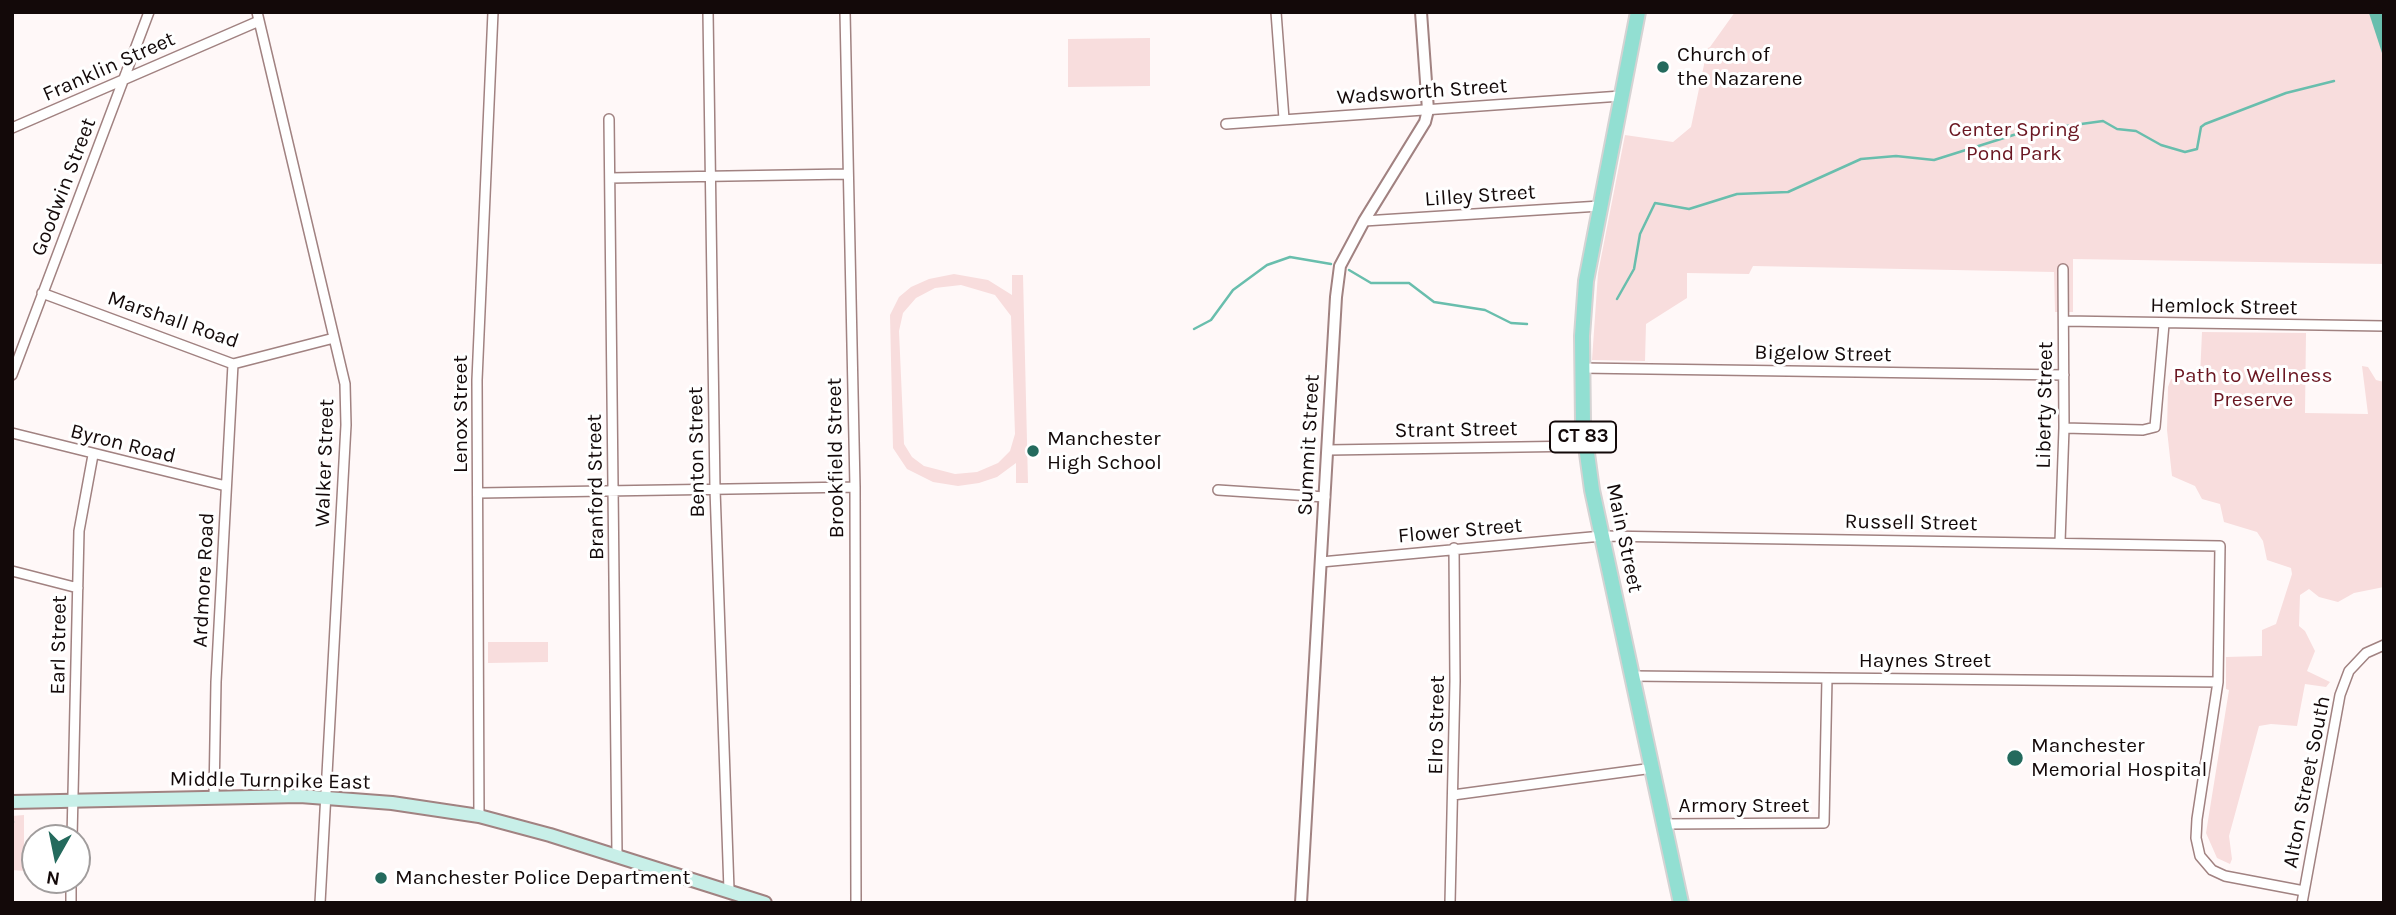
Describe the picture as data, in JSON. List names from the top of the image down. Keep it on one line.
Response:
{"streets":{"main road":["CT 83","Main Street","Middle Turnpike East"],"street":["Franklin Street","Wadsworth Street","Goodwin Street","Lilley Street","Hemlock Street","Marshall Road","Bigelow Street","Liberty Street","Lenox Street","Strant Street","Byron Road","Summit Street","Benton Street","Brookfield Street","Walker Street","Branford Street","Russell Street","Flower Street","Ardmore Road","Earl Street","Haynes Street","Elro Street","Alton Street South","Armory Street"]},"crossings":[["Franklin Street","Goodwin Street"],["Franklin Street","Walker Street"],["Wadsworth Street","Summit Street"],["Wadsworth Street","Main Street"],["Goodwin Street","Marshall Road"],["Lilley Street","Summit Street"],["Lilley Street","Main Street"],["Hemlock Street","Liberty Street"],["Marshall Road","Walker Street"],["Marshall Road","Ardmore Road"],["Bigelow Street","Liberty Street"],["Bigelow Street","Main Street"],["Liberty Street","Russell Street"],["Lenox Street","Middle Turnpike East"],["Strant Street","Summit Street"],["Strant Street","Main Street"],["Byron Road","Ardmore Road"],["Byron Road","Earl Street"],["Summit Street","Flower Street"],["Benton Street","Middle Turnpike East"],["Walker Street","Middle Turnpike East"],["Branford Street","Middle Turnpike East"],["Russell Street","Flower Street"],["Russell Street","Main Street"],["Russell Street","Haynes Street"],["Flower Street","Main Street"],["Flower Street","Elro Street"],["Main Street","Haynes Street"],["Main Street","Armory Street"],["Ardmore Road","Middle Turnpike East"],["Earl Street","Middle Turnpike East"],["Haynes Street","Armory Street"]],"parks":["Center Spring Pond Park","Path to Wellness Preserve"],"places":["Church of the Nazarene","Manchester High School","Manchester Memorial Hospital","Manchester Police Department"],"north":"bottom"}
